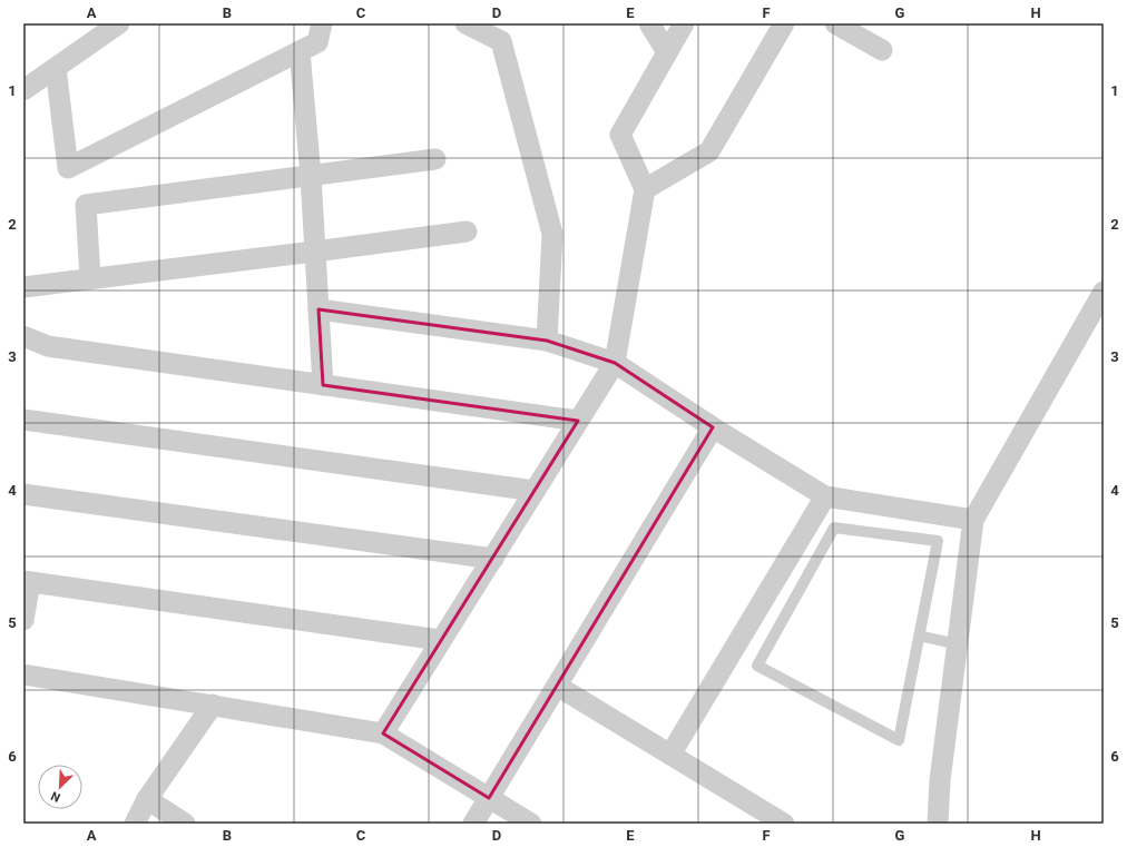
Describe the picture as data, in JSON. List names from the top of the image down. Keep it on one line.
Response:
{"north":"bottom left","grid":{"columns":["A","B","C","D","E","F","G","H"],"rows":["1","2","3","4","5","6"]}}
